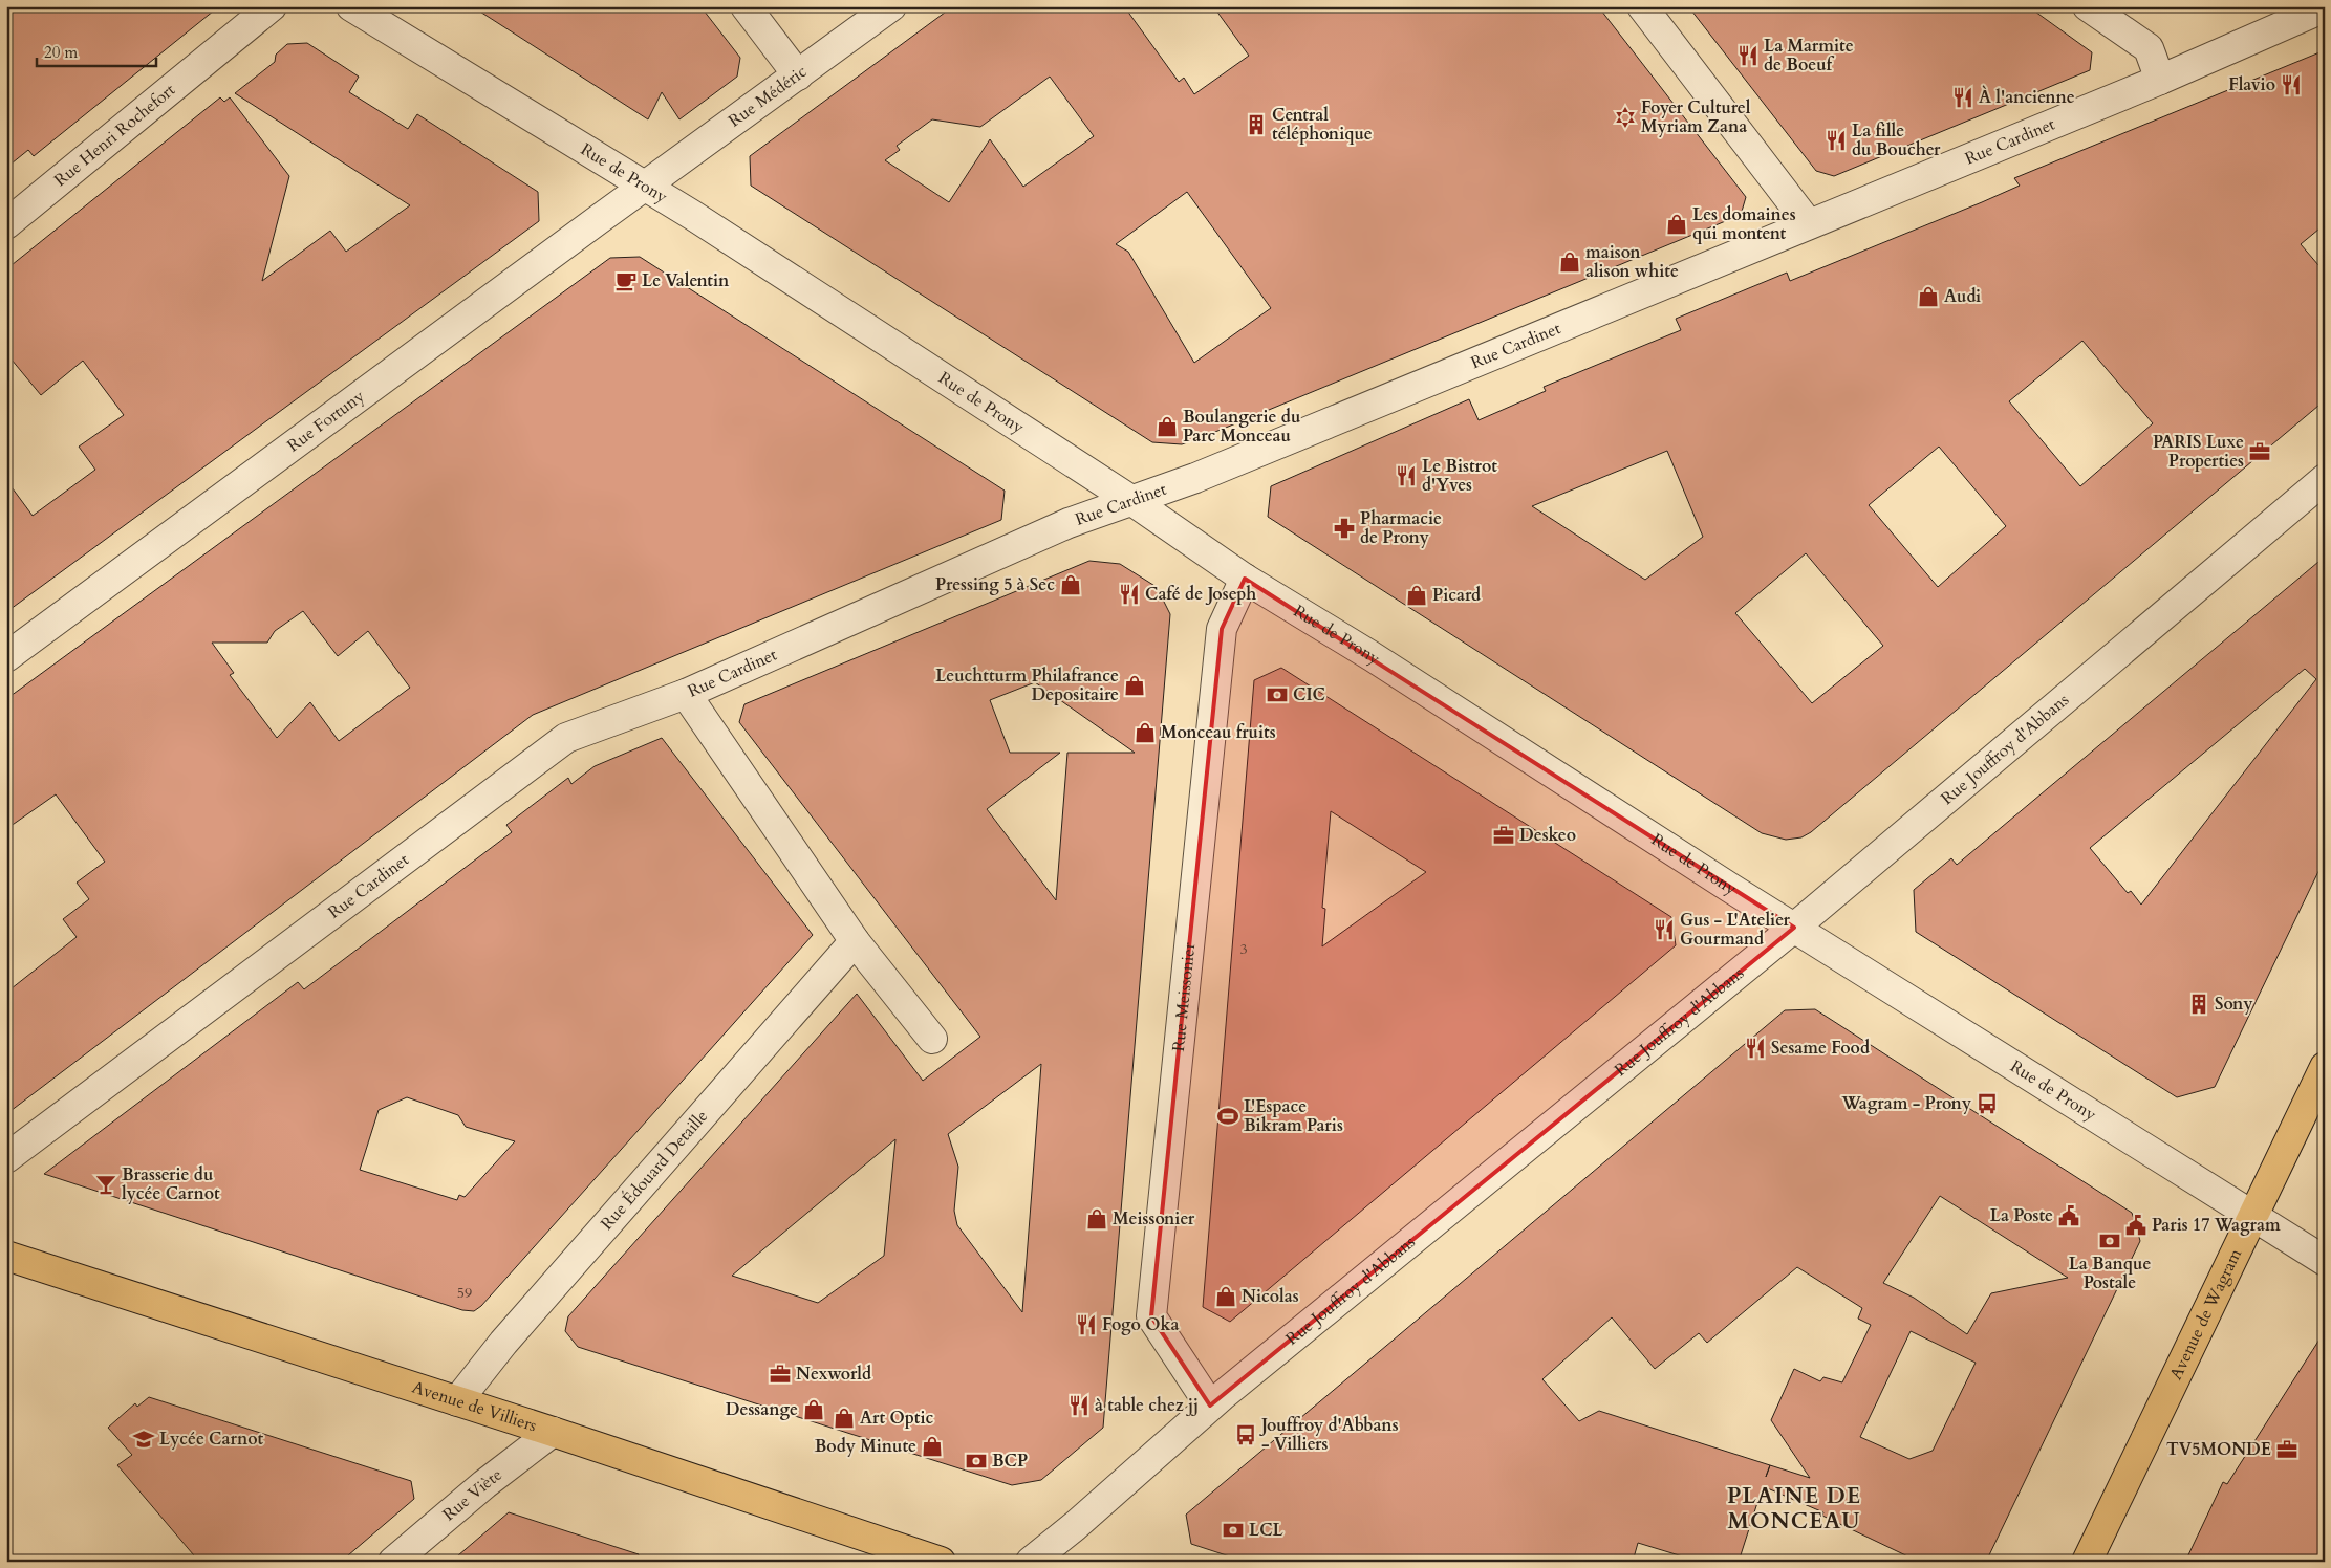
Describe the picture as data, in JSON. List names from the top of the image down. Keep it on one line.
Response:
{"streets":{"main road":["Avenue de Wagram","Avenue de Villiers"],"street":["Rue Médéric","Rue Henri Rochefort","Rue Cardinet","Rue de Prony","Rue Fortuny","Rue Jouffroy d'Abbans","Rue Meissonier","Rue Édouard Detaille","Rue Viète"]},"crossings":[["Rue Médéric","Rue de Prony"],["Rue Médéric","Rue Fortuny"],["Rue Cardinet","Rue de Prony"],["Rue de Prony","Rue Fortuny"],["Rue de Prony","Rue Jouffroy d'Abbans"],["Rue de Prony","Rue Meissonier"],["Rue de Prony","Avenue de Wagram"],["Rue Jouffroy d'Abbans","Rue Meissonier"],["Rue Édouard Detaille","Avenue de Villiers"],["Avenue de Villiers","Rue Viète"]],"districts":["PLAINE DE MONCEAU"],"places":{"restaurant":["La Marmite de Boeuf","Flavio","À l'ancienne","La fille du Boucher","Le Bistrot d'Yves","Café de Joseph","Gus - L'Atelier Gourmand","Sesame Food","Fogo Oka","à table chez jj"],"synagogue":["Foyer Culturel Myriam Zana"],"building":["Central téléphonique","Sony"],"shop":["Les domaines qui montent","maison alison white","Audi","Boulangerie du Parc Monceau","Pressing 5 à Sec","Picard","Leuchtturm Philafrance Depositaire","Monceau fruits","Meissonier","Nicolas","Dessange","Art Optic","Body Minute"],"cafe":["Le Valentin"],"office":["PARIS Luxe Properties","Deskeo","Nexworld","TV5MONDE"],"pharmacy":["Pharmacie de Prony"],"bank":["CIC","La Banque Postale","BCP","LCL"],"bus stop":["Wagram - Prony","Jouffroy d'Abbans - Villiers"],"sports":["L'Espace Bikram Paris"],"bar":["Brasserie du lycée Carnot"],"public building":["La Poste","Paris 17 Wagram"],"school or university":["Lycée Carnot"]},"house_numbers":["3","59"],"scale_bar":"20 m"}
